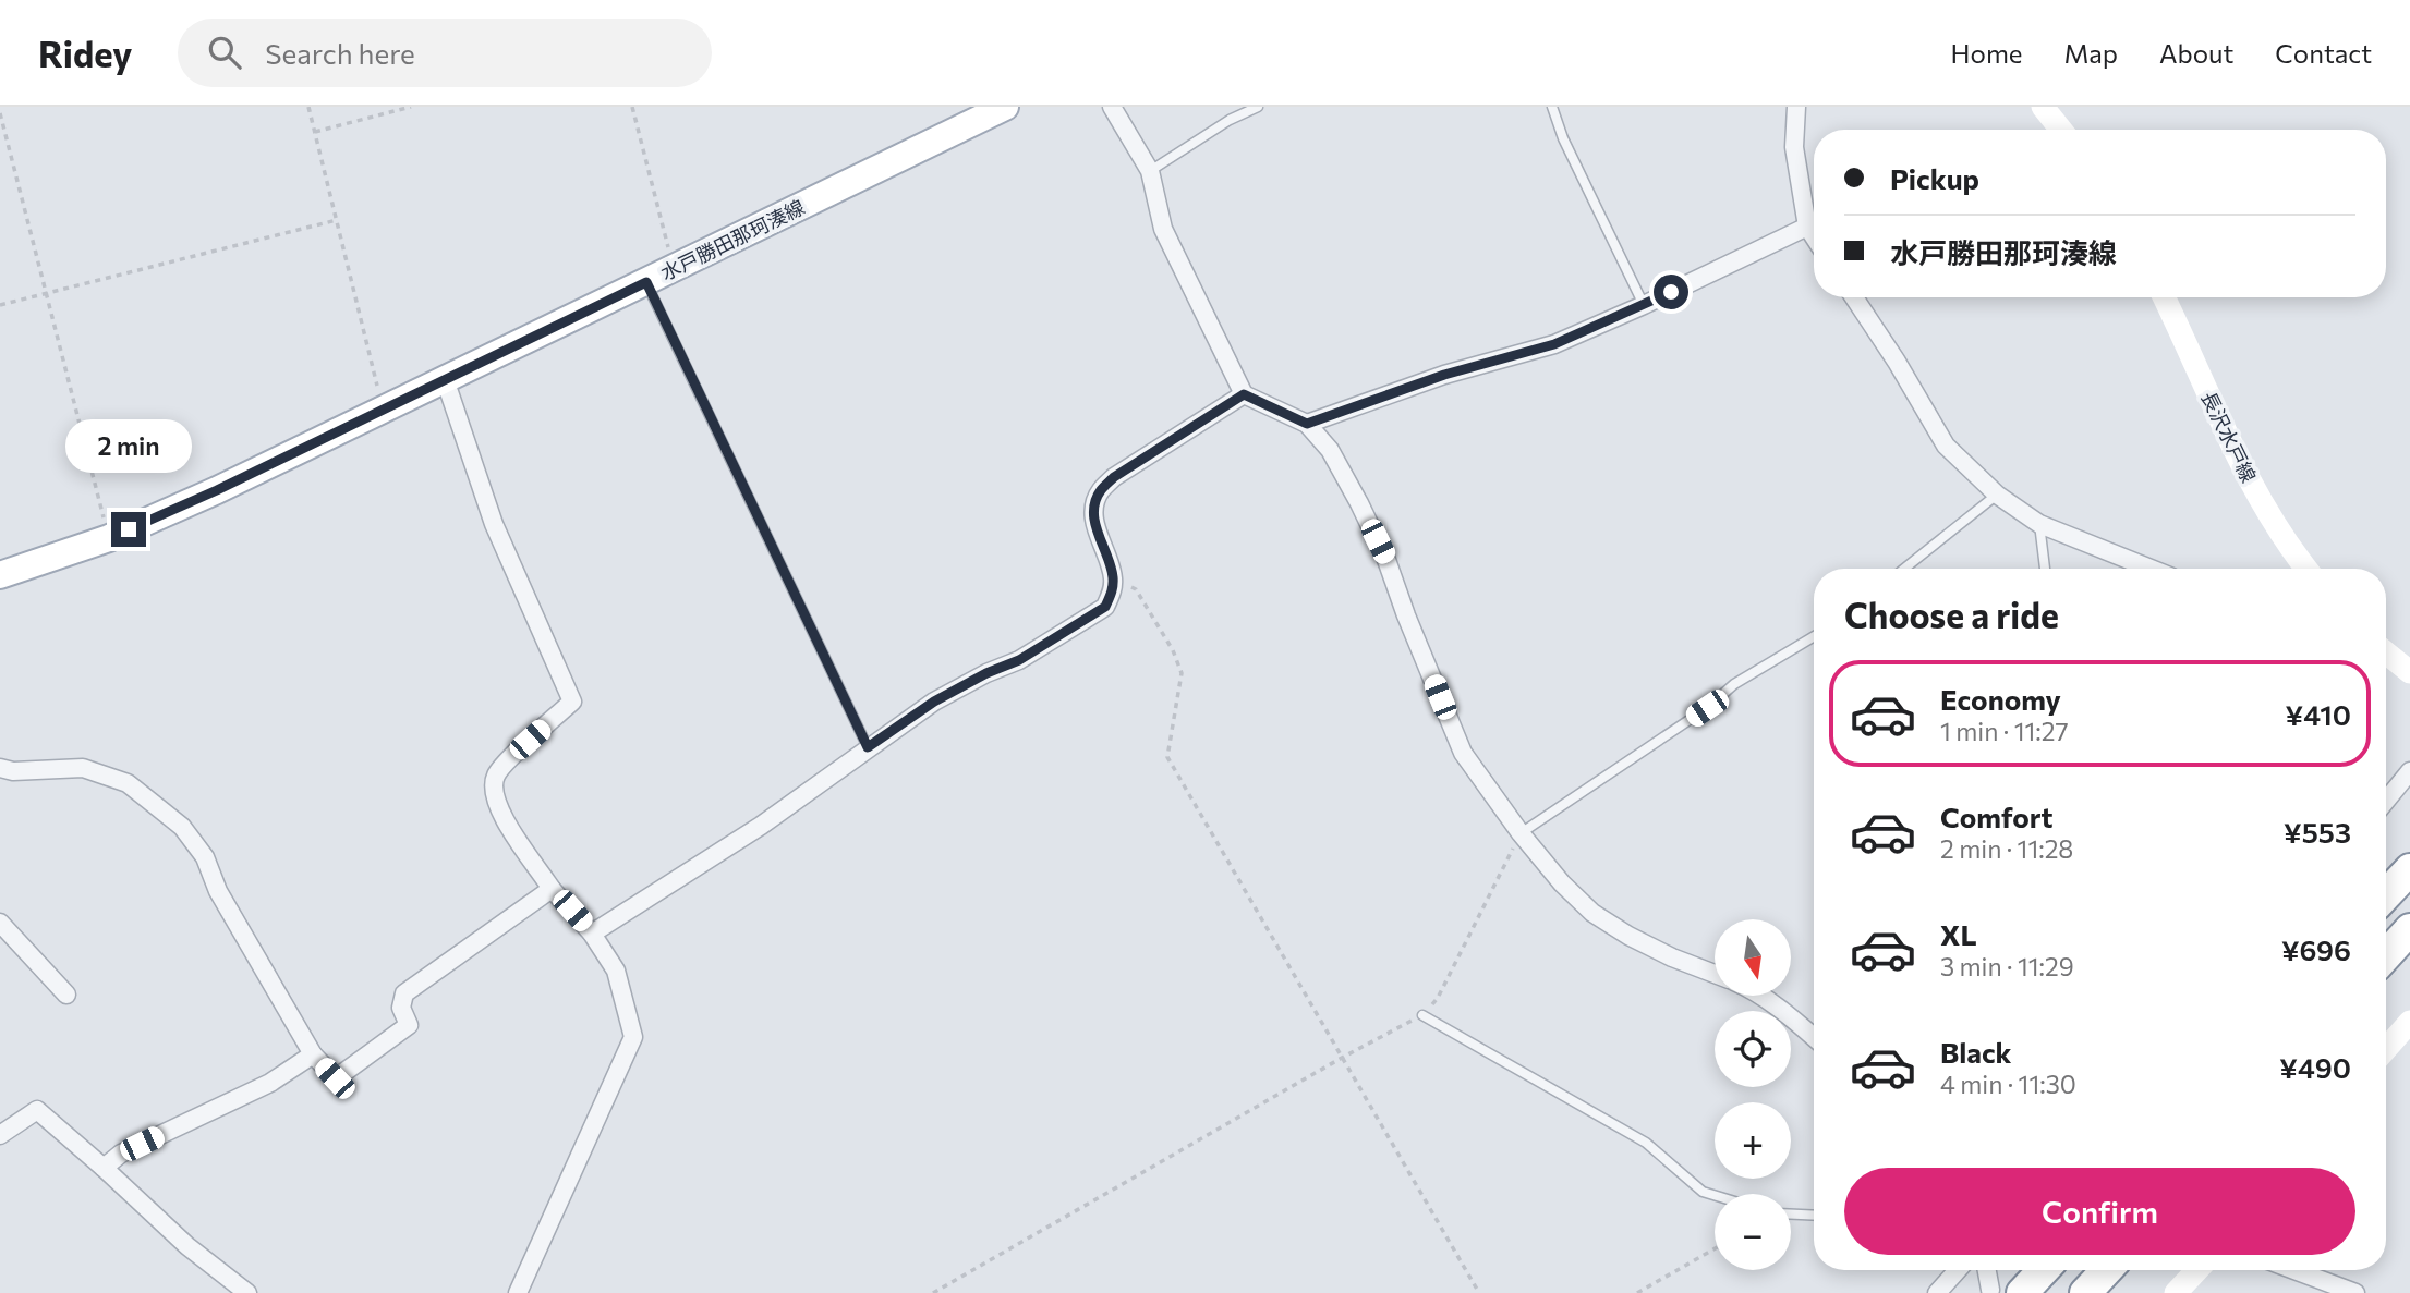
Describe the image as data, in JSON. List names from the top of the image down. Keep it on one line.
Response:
{"streets":{"main road":["水戸勝田那珂湊線","長沢水戸線"]},"north":"bottom","page":{"header":"Ridey","search":"Search here","nav":["Home","Map","About","Contact"],"banner":["Pickup","水戸勝田那珂湊線"],"bubble":"2 min","heading":"Choose a ride","list":[{"name":"Economy","note":"1 min · 11:27","value":"¥410"},{"name":"Comfort","note":"2 min · 11:28","value":"¥553"},{"name":"XL","note":"3 min · 11:29","value":"¥696"},{"name":"Black","note":"4 min · 11:30","value":"¥490"}],"map_buttons":["+","−"],"buttons":"Confirm"}}
